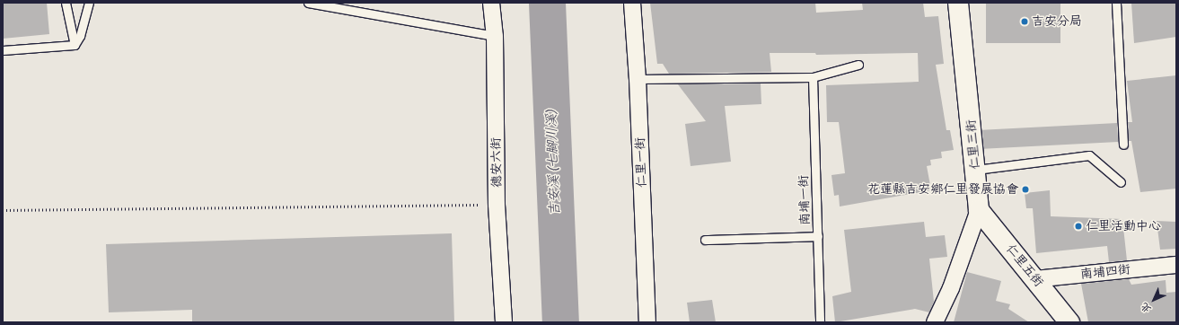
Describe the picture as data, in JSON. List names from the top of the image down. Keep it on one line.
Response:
{"streets":{"street":["仁里三街","德安六街","仁里一街","仁里五街","南埔四街"],"lane":["南埔一街"]},"crossings":[["仁里三街","仁里五街"],["仁里五街","南埔四街"]],"water":["吉安溪 (七腳川溪)"],"places":["吉安分局","花蓮縣吉安鄉仁里發展協會","仁里活動中心"],"north":"bottom left"}
